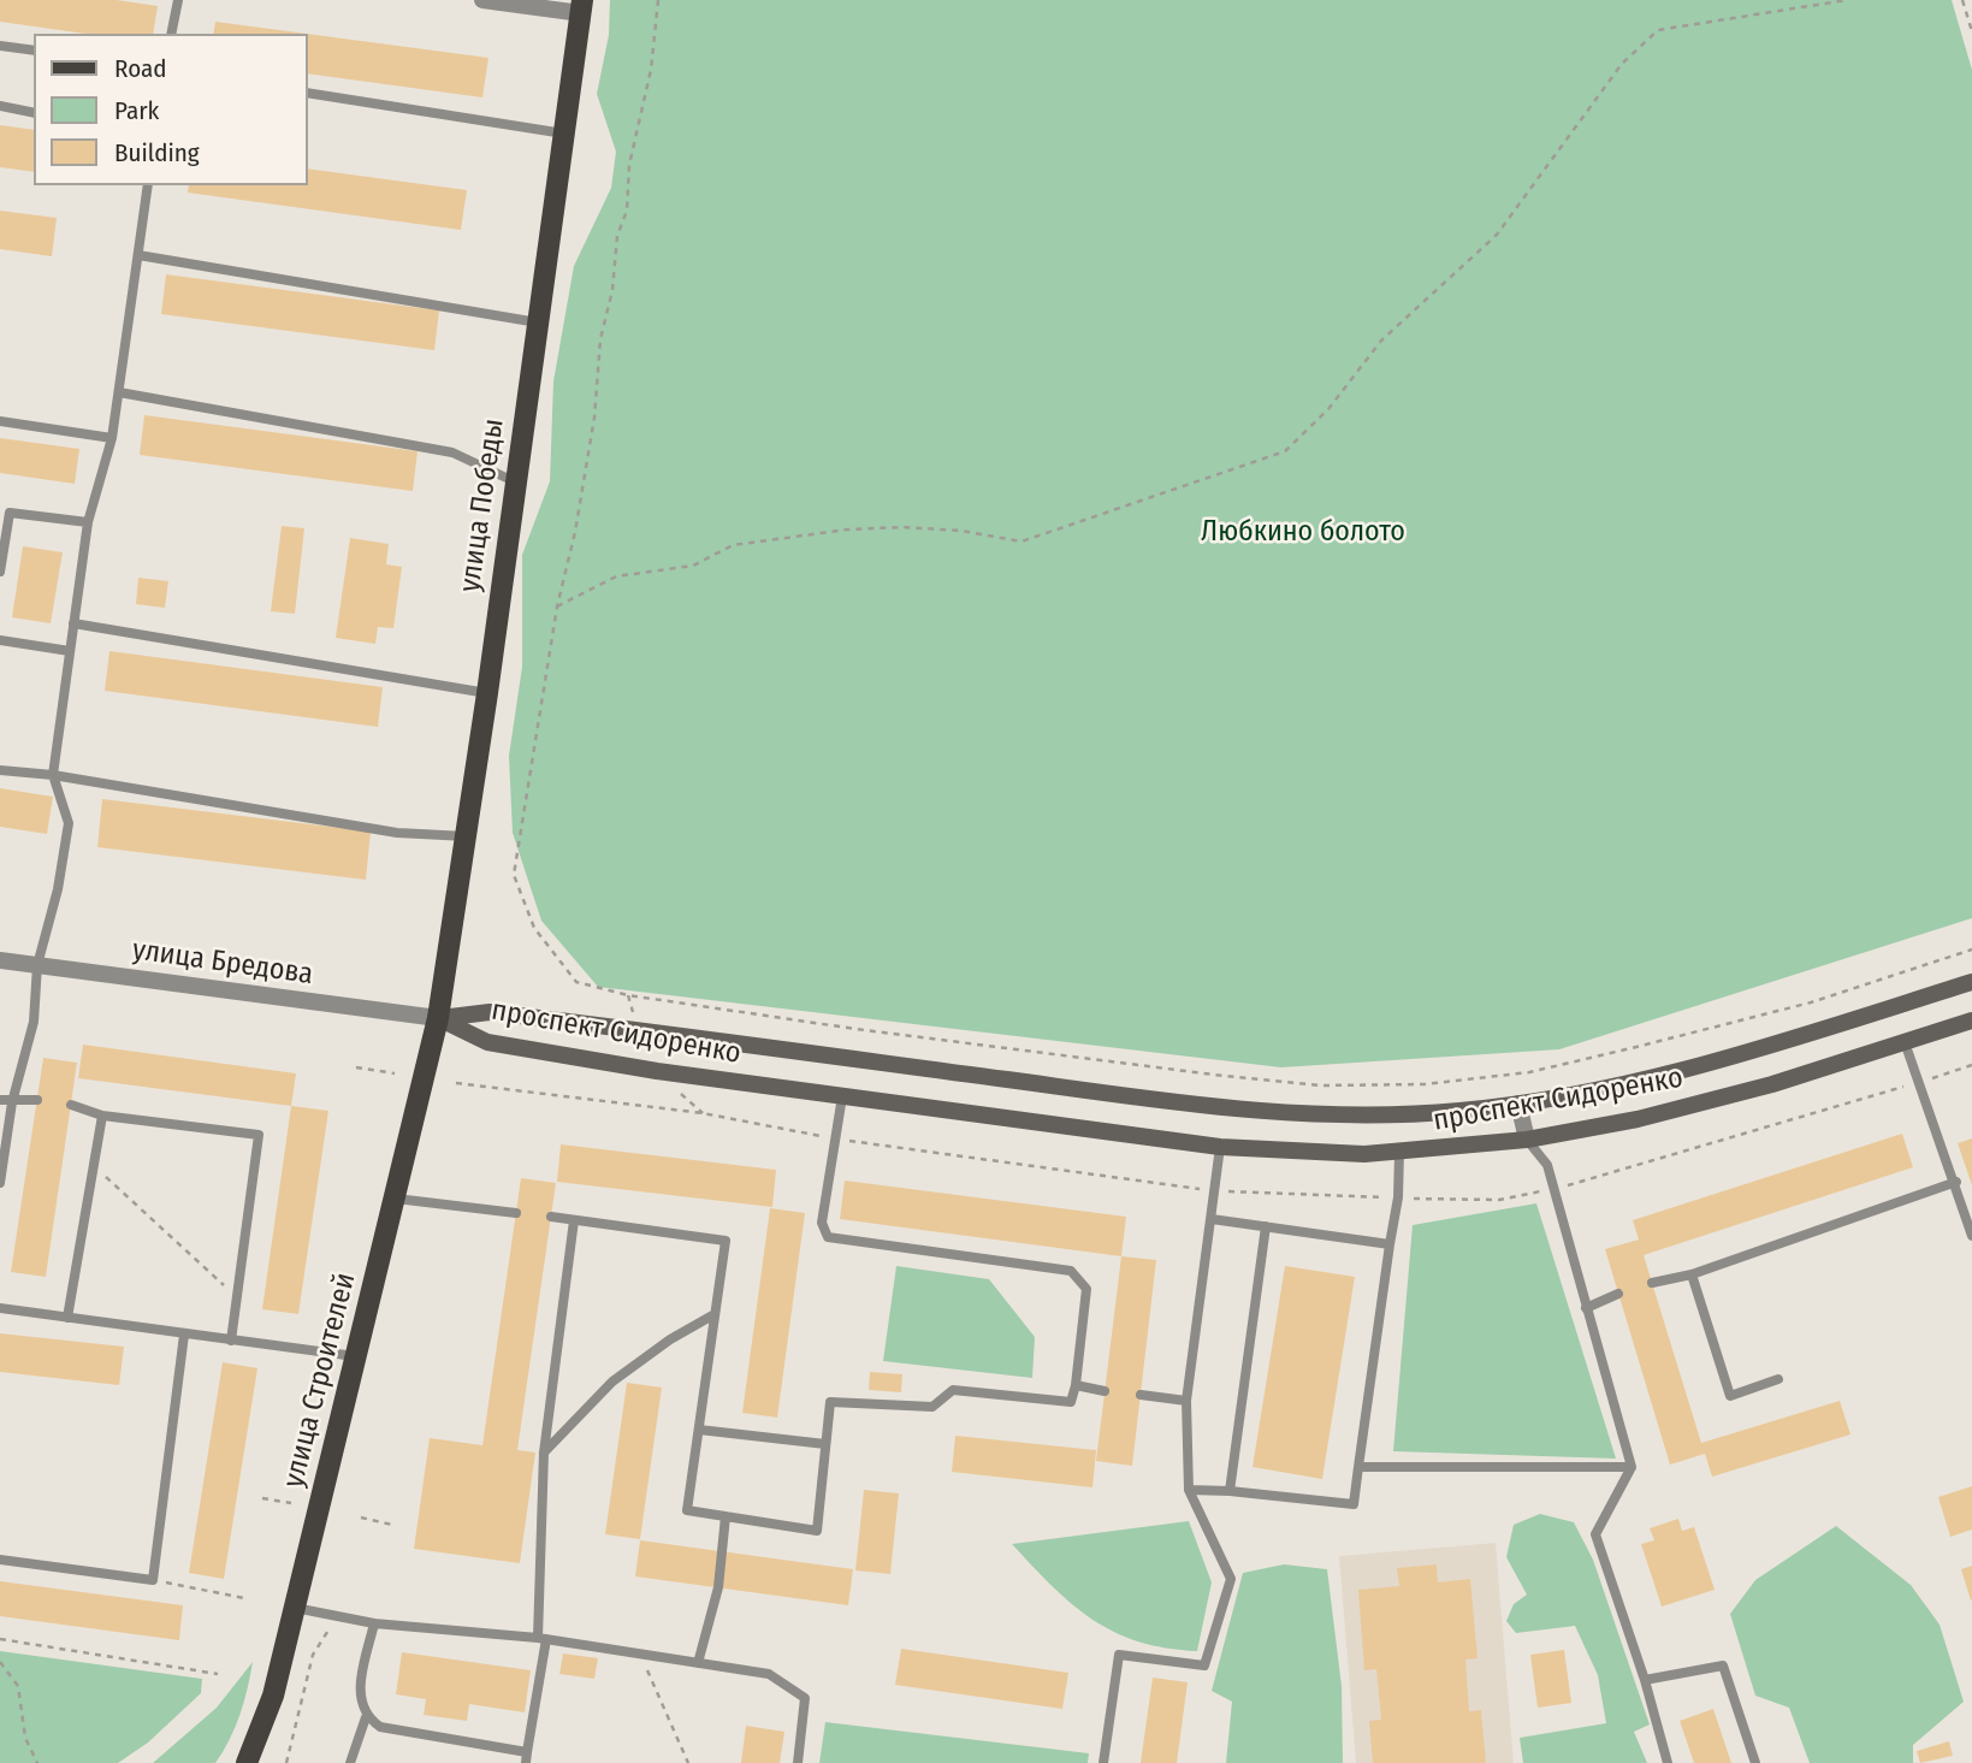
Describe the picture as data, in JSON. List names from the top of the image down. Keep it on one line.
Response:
{"streets":{"main road":["улица Победы","проспект Сидоренко","улица Строителей"],"street":["улица Бредова"]},"crossings":[["улица Победы","улица Бредова"],["улица Победы","проспект Сидоренко"],["улица Победы","улица Строителей"],["улица Бредова","проспект Сидоренко"],["улица Бредова","улица Строителей"],["проспект Сидоренко","улица Строителей"]],"parks":["Любкино болото"],"legend":["Road","Park","Building"]}
